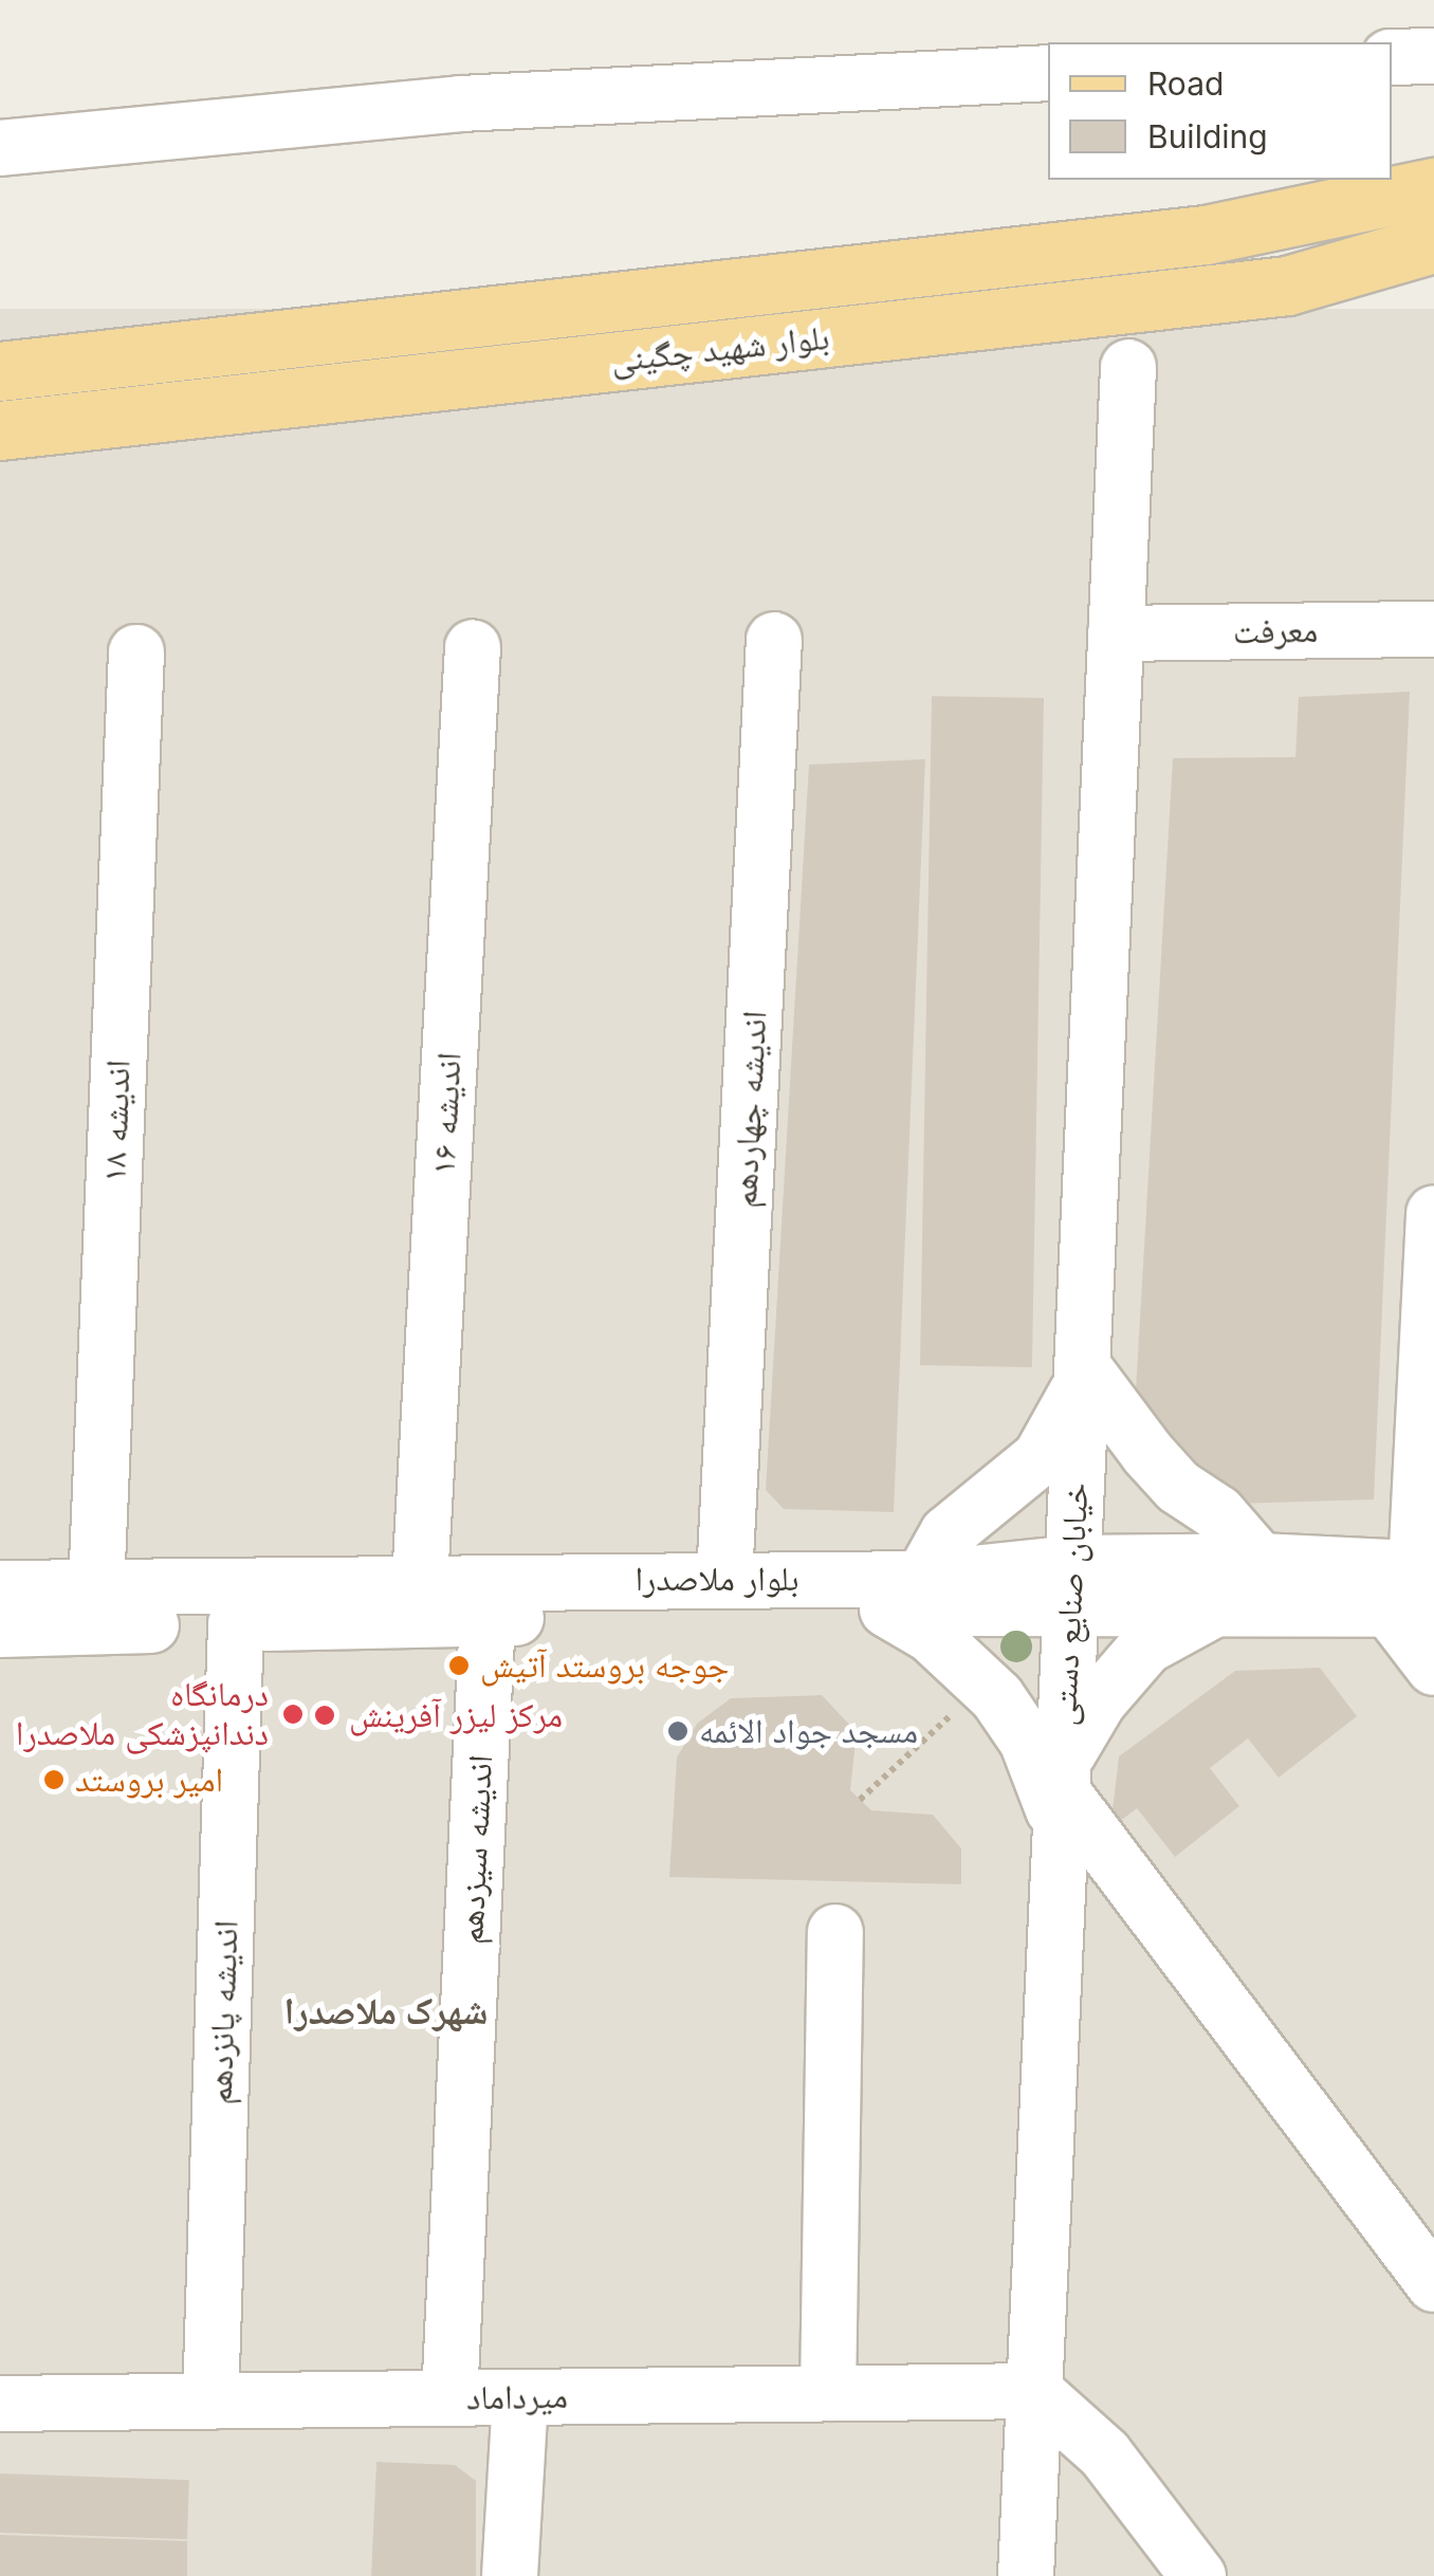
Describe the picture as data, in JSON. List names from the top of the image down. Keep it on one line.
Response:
{"streets":{"main road":["بلوار شهید چگینی"],"street":["معرفت","اندیشه چهاردهم","اندیشه ۱۶","اندیشه ۱۸","بلوار ملاصدرا","خیابان صنایع دستی","اندیشه سیزدهم","اندیشه پانزدهم","میرداماد"]},"crossings":[["معرفت","خیابان صنایع دستی"],["اندیشه چهاردهم","بلوار ملاصدرا"],["اندیشه ۱۶","بلوار ملاصدرا"],["اندیشه ۱۸","بلوار ملاصدرا"],["بلوار ملاصدرا","خیابان صنایع دستی"],["بلوار ملاصدرا","اندیشه سیزدهم"],["بلوار ملاصدرا","اندیشه پانزدهم"],["خیابان صنایع دستی","میرداماد"],["اندیشه سیزدهم","میرداماد"],["اندیشه پانزدهم","میرداماد"]],"districts":["شهرک ملاصدرا"],"places":["جوجه بروستد آتیش","درمانگاه دندانپزشکی ملاصدرا","مرکز لیزر آفرینش","مسجد جواد الائمه","امیر بروستد"],"legend":["Road","Building"]}
